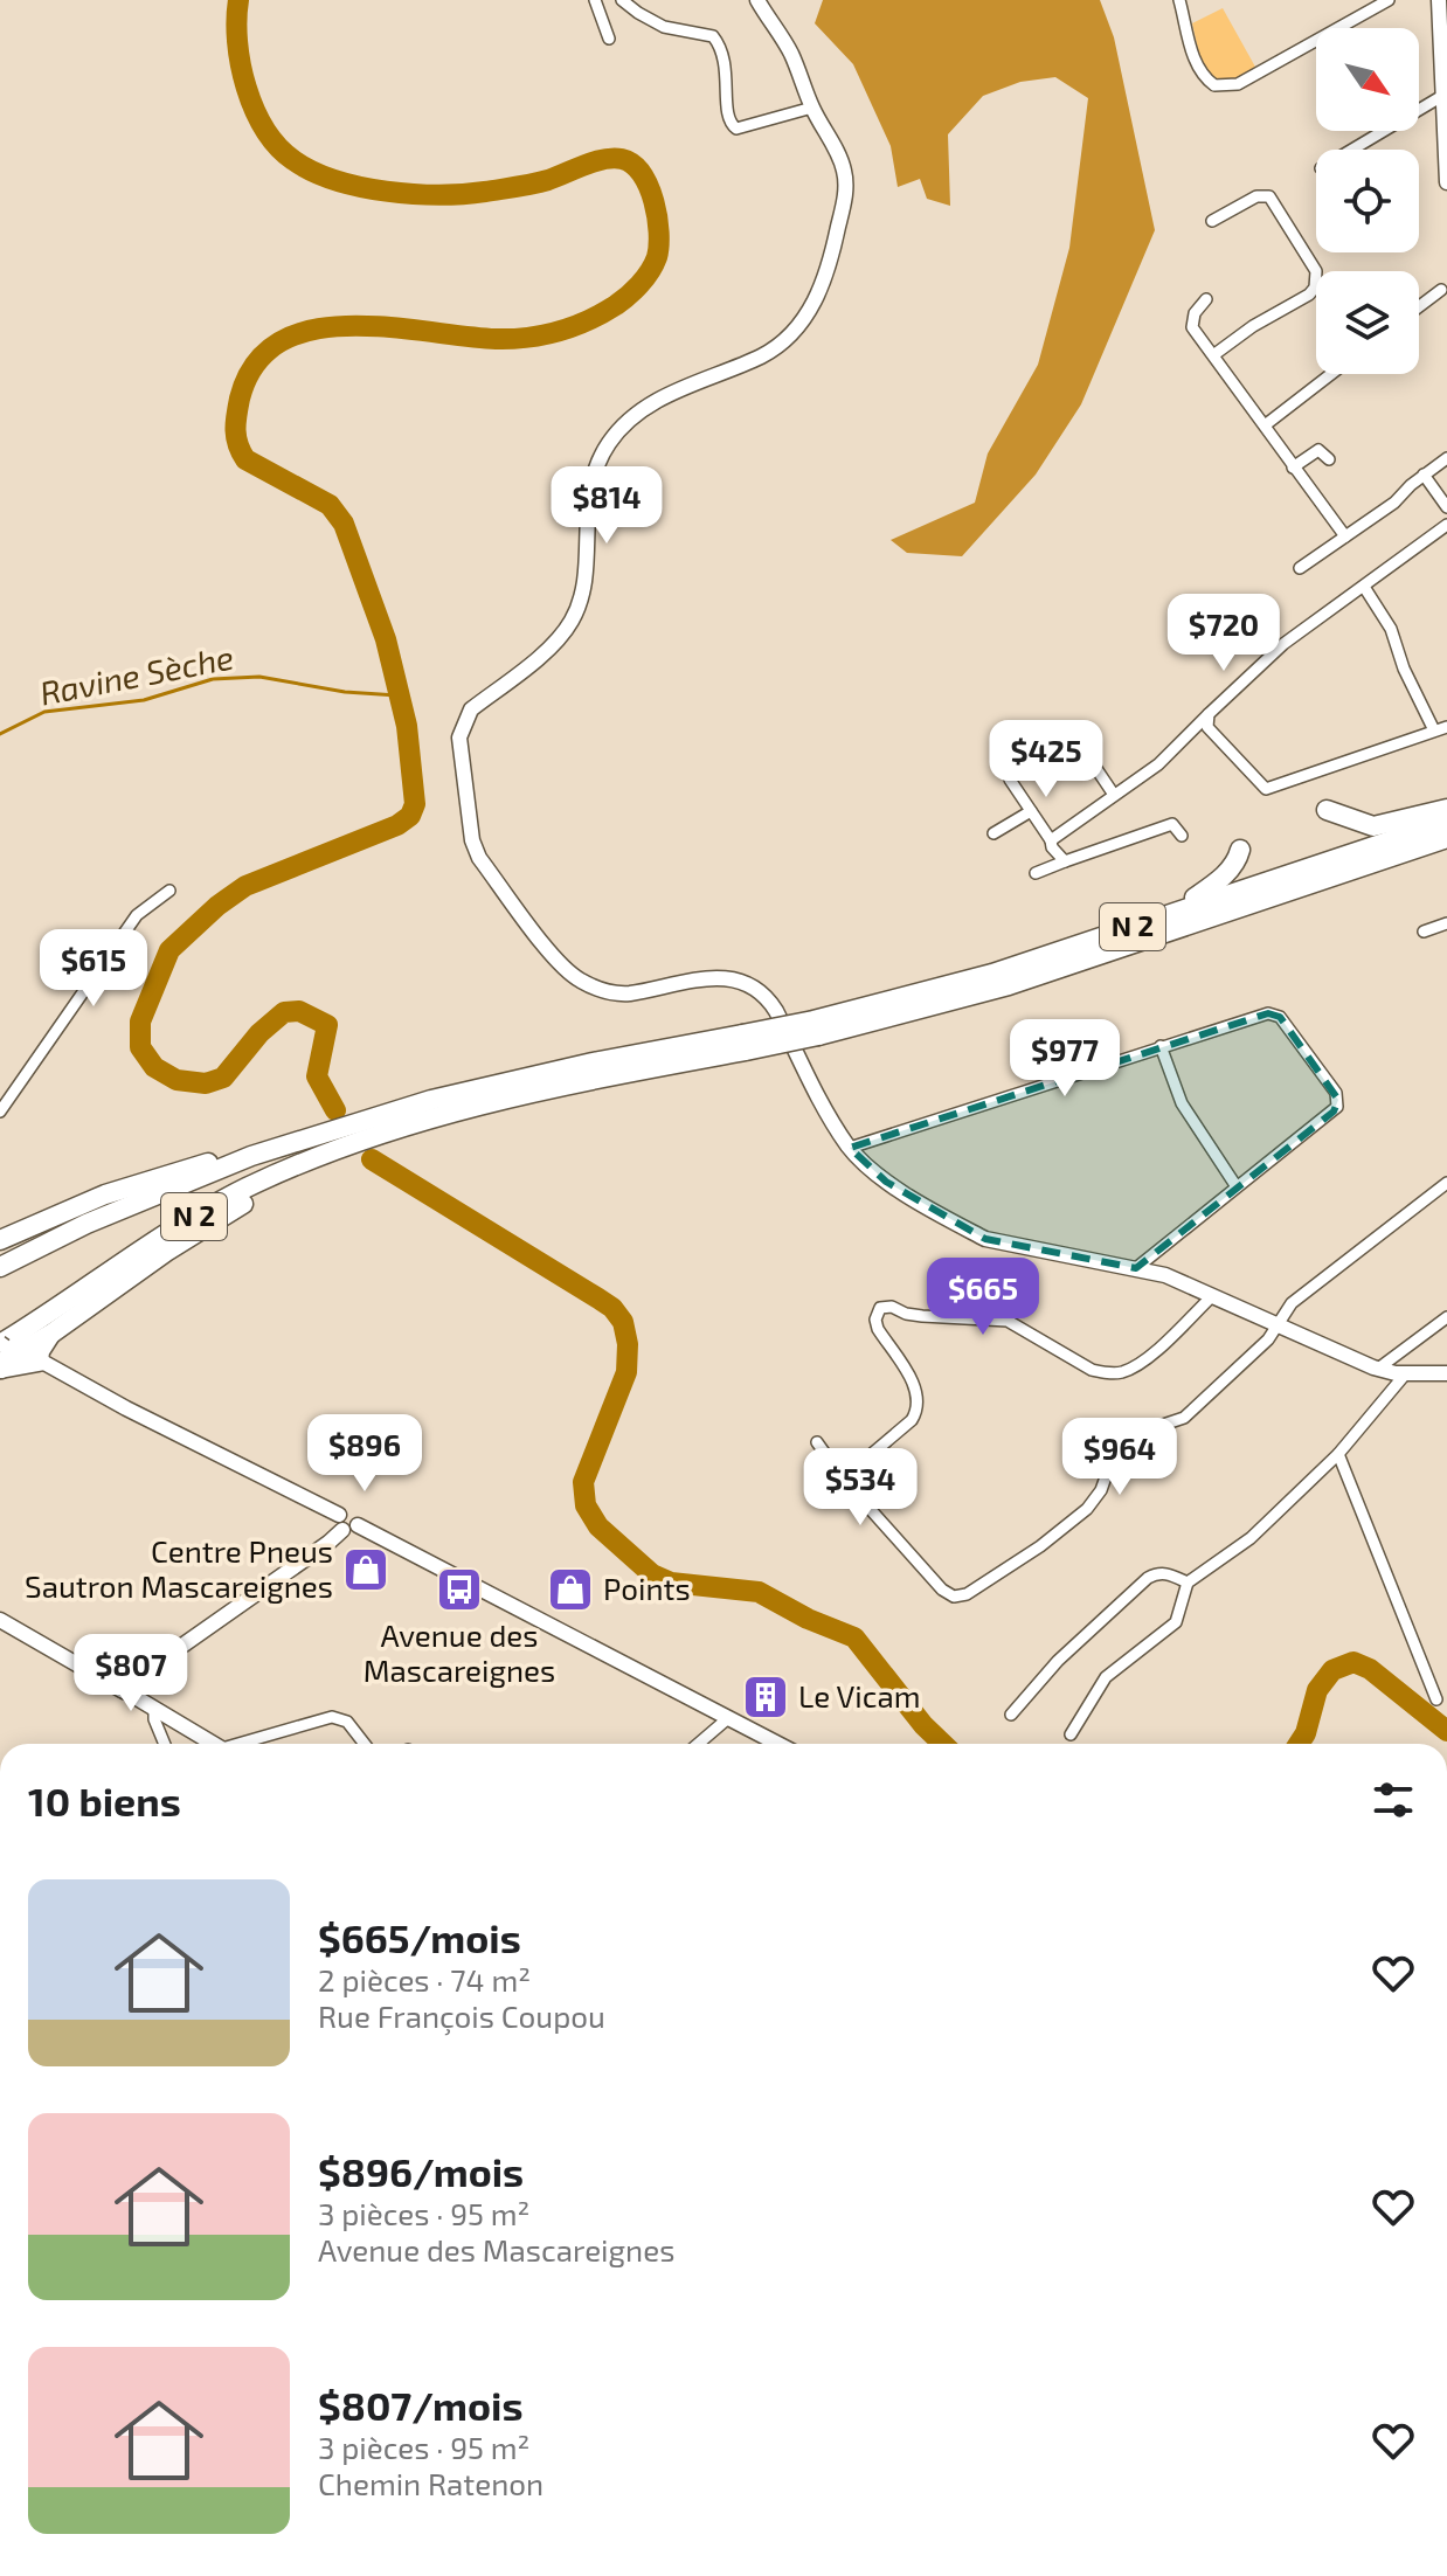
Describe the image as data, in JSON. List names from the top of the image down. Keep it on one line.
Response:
{"streets":{"highway":["N 2"]},"water":["Ravine Sèche"],"places":{"shop":["Centre Pneus Sautron Mascareignes","Points"],"bus stop":["Avenue des Mascareignes"],"building":["Le Vicam"]},"north":"bottom right","page":{"price":["$814","$720","$425","$615","$977","$665","$896","$964","$534","$807"],"heading":"10 biens","list":[{"name":"$665/mois","note":"2 pièces · 74 m² · Rue François Coupou"},{"name":"$896/mois","note":"3 pièces · 95 m² · Avenue des Mascareignes"},{"name":"$807/mois","note":"3 pièces · 95 m² · Chemin Ratenon"}]}}
